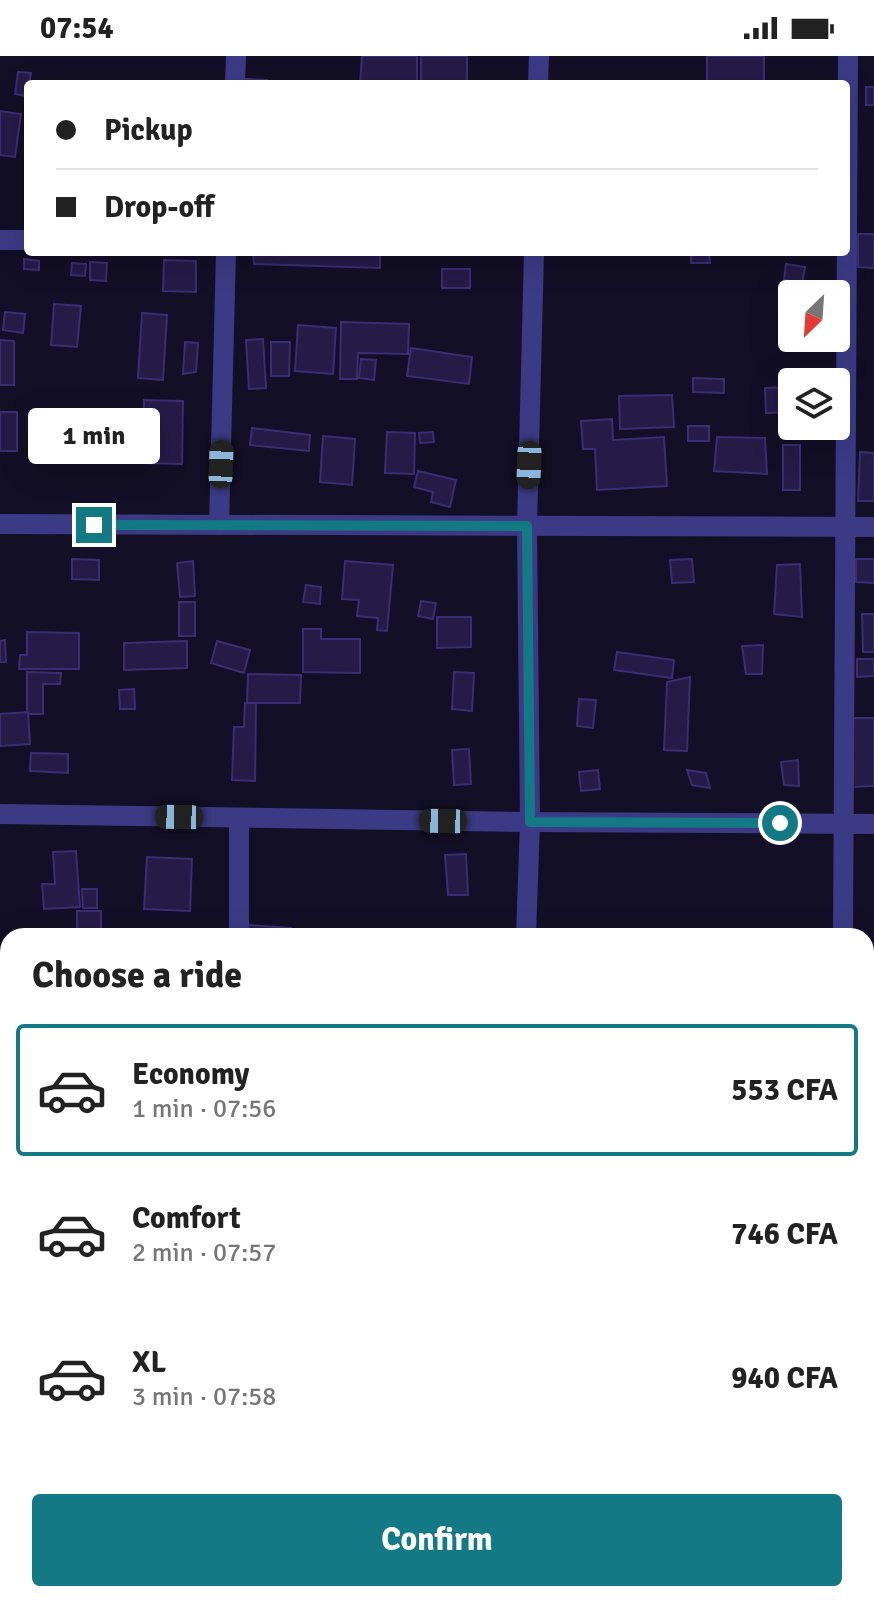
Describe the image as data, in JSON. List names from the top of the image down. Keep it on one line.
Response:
{"north":"bottom left","page":{"status":"07:54","banner":["Pickup","Drop-off"],"bubble":"1 min","heading":"Choose a ride","list":[{"name":"Economy","note":"1 min · 07:56","value":"553 CFA"},{"name":"Comfort","note":"2 min · 07:57","value":"746 CFA"},{"name":"XL","note":"3 min · 07:58","value":"940 CFA"}],"buttons":"Confirm"}}
